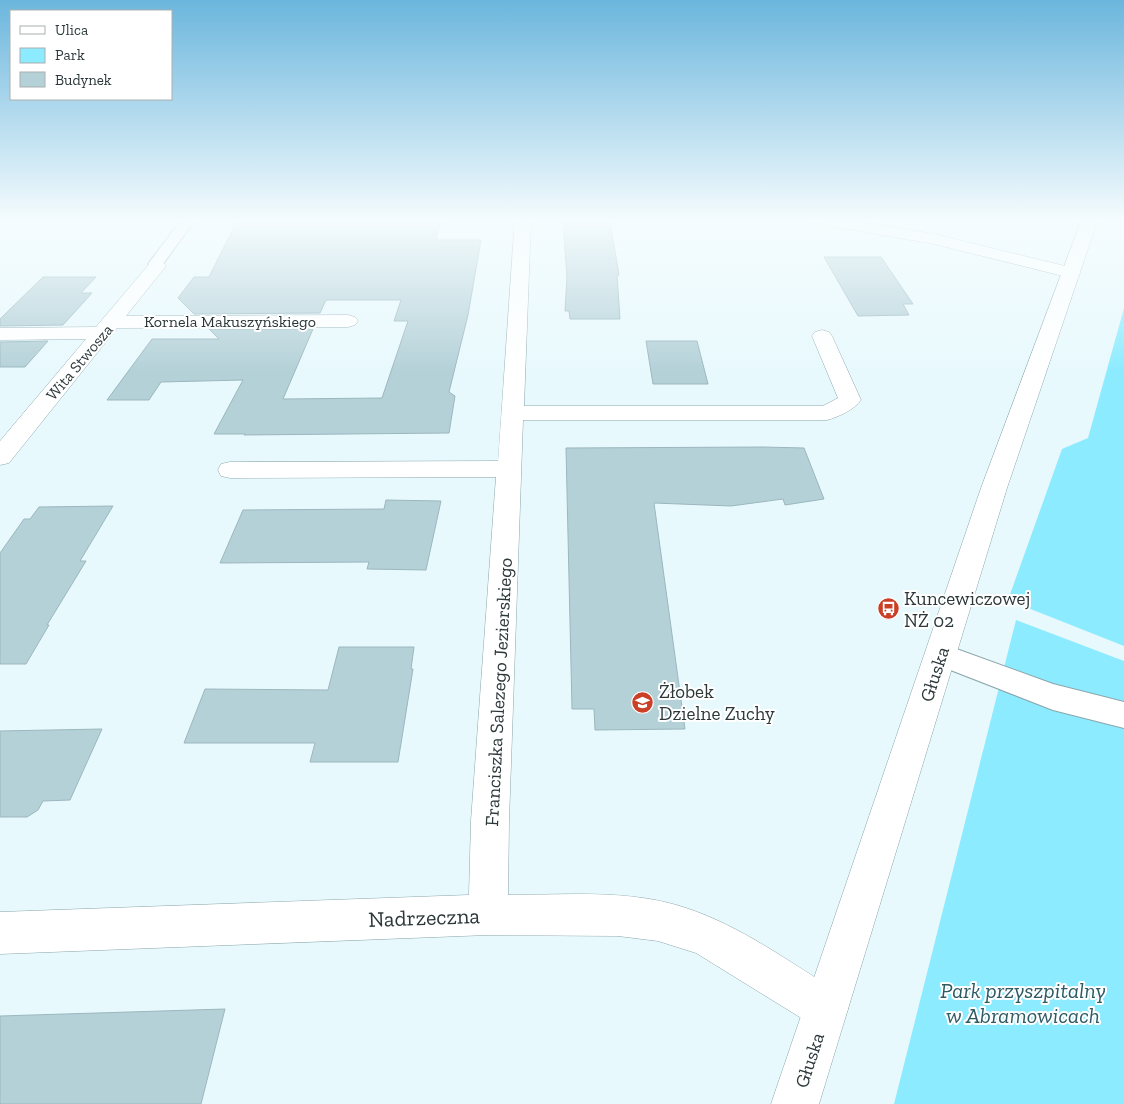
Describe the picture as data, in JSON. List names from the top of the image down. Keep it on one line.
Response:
{"streets":{"street":["Kornela Makuszyńskiego","Wita Stwosza","Głuska","Franciszka Salezego Jezierskiego","Nadrzeczna"]},"crossings":[["Kornela Makuszyńskiego","Wita Stwosza"],["Głuska","Nadrzeczna"],["Franciszka Salezego Jezierskiego","Nadrzeczna"]],"parks":["Park przyszpitalny w Abramowicach"],"places":{"bus stop":["Kuncewiczowej NŻ 02"],"school or university":["Żłobek Dzielne Zuchy"]},"legend":["Ulica","Park","Budynek"]}
